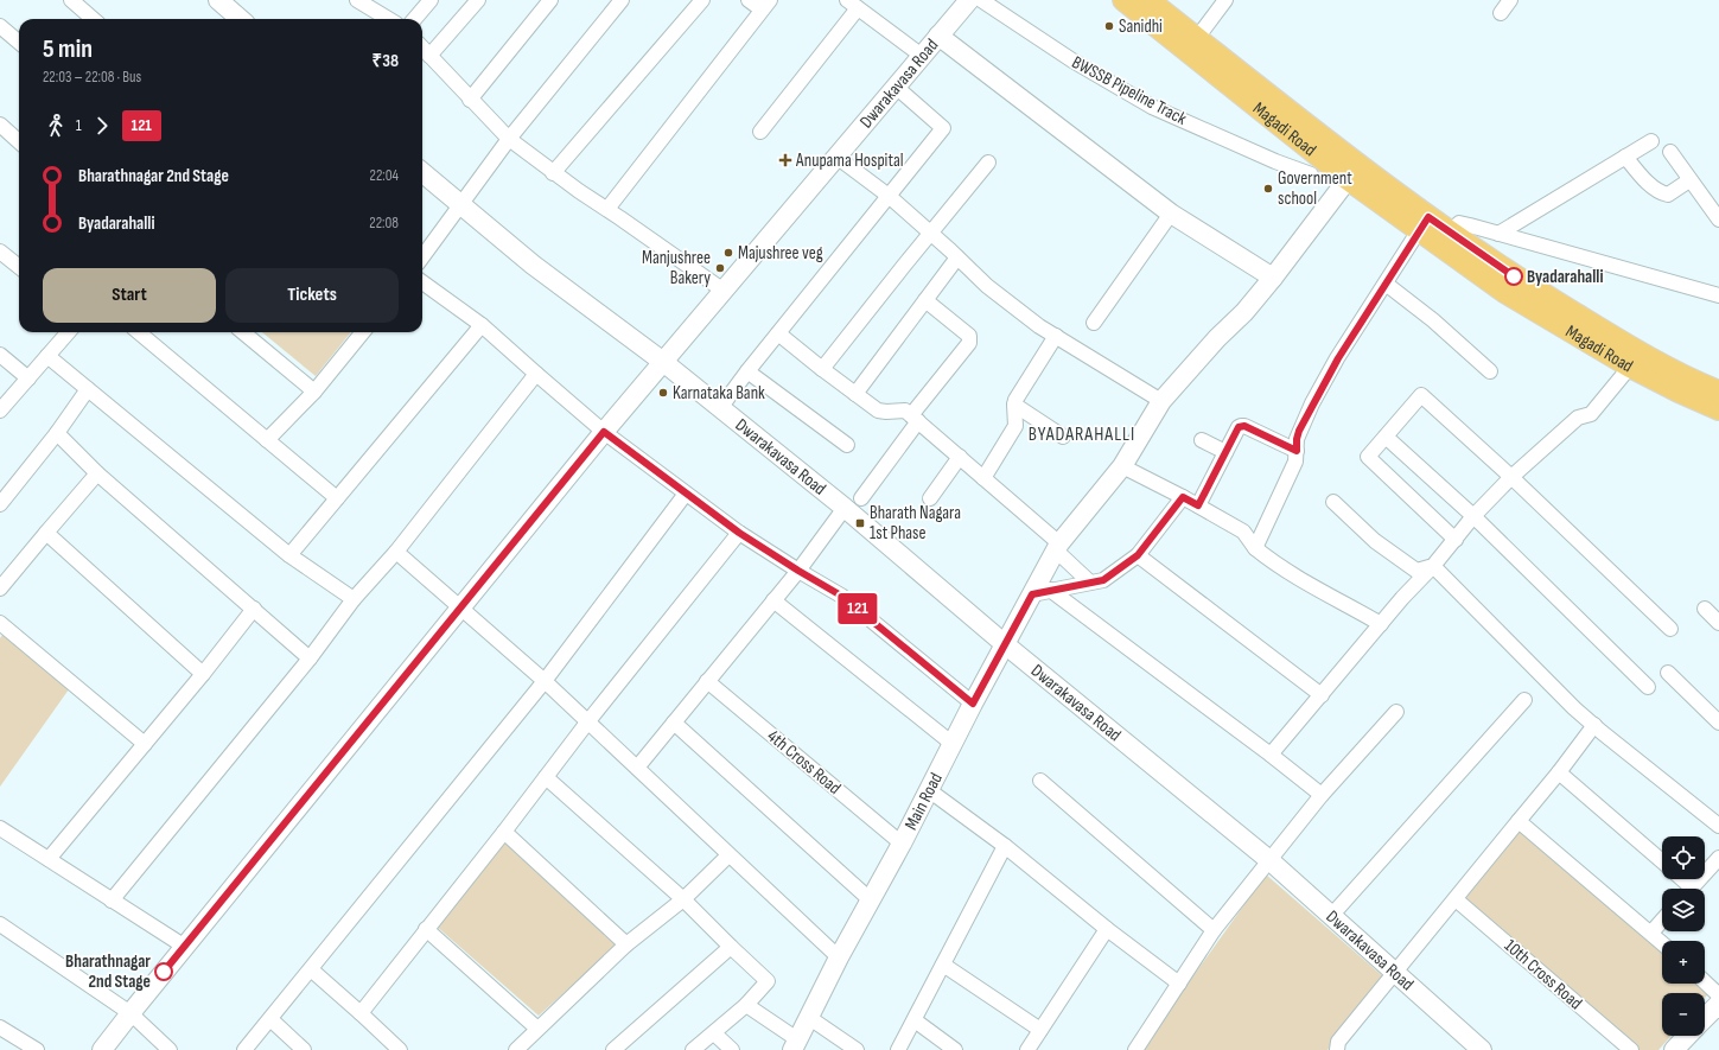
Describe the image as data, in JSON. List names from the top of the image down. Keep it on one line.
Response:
{"streets":{"main road":["Magadi Road"],"street":["Dwarakavasa Road","BWSSB Pipeline Track","4th Cross Road","Main Road","10th Cross Road"]},"crossings":[["Dwarakavasa Road","Main Road"],["Magadi Road","Main Road"],["4th Cross Road","Main Road"]],"districts":["BYADARAHALLI"],"places":{"other":["Sanidhi","Government school","Majushree veg","Manjushree Bakery","Byadarahalli","Karnataka Bank","Bharathnagar 2nd Stage"],"health":["Anupama Hospital"],"transit":["Bharath Nagara 1st Phase"]},"lines":["bus line 121"],"page":{"on_map":"121","heading":["5 min","22:03 – 22:08 · Bus","₹38"],"legs":["1","121"],"list":[{"name":"Bharathnagar 2nd Stage","value":"22:04"},{"name":"Byadarahalli","value":"22:08"}],"buttons":["Start","Tickets"],"map_buttons":["+","−"]}}
